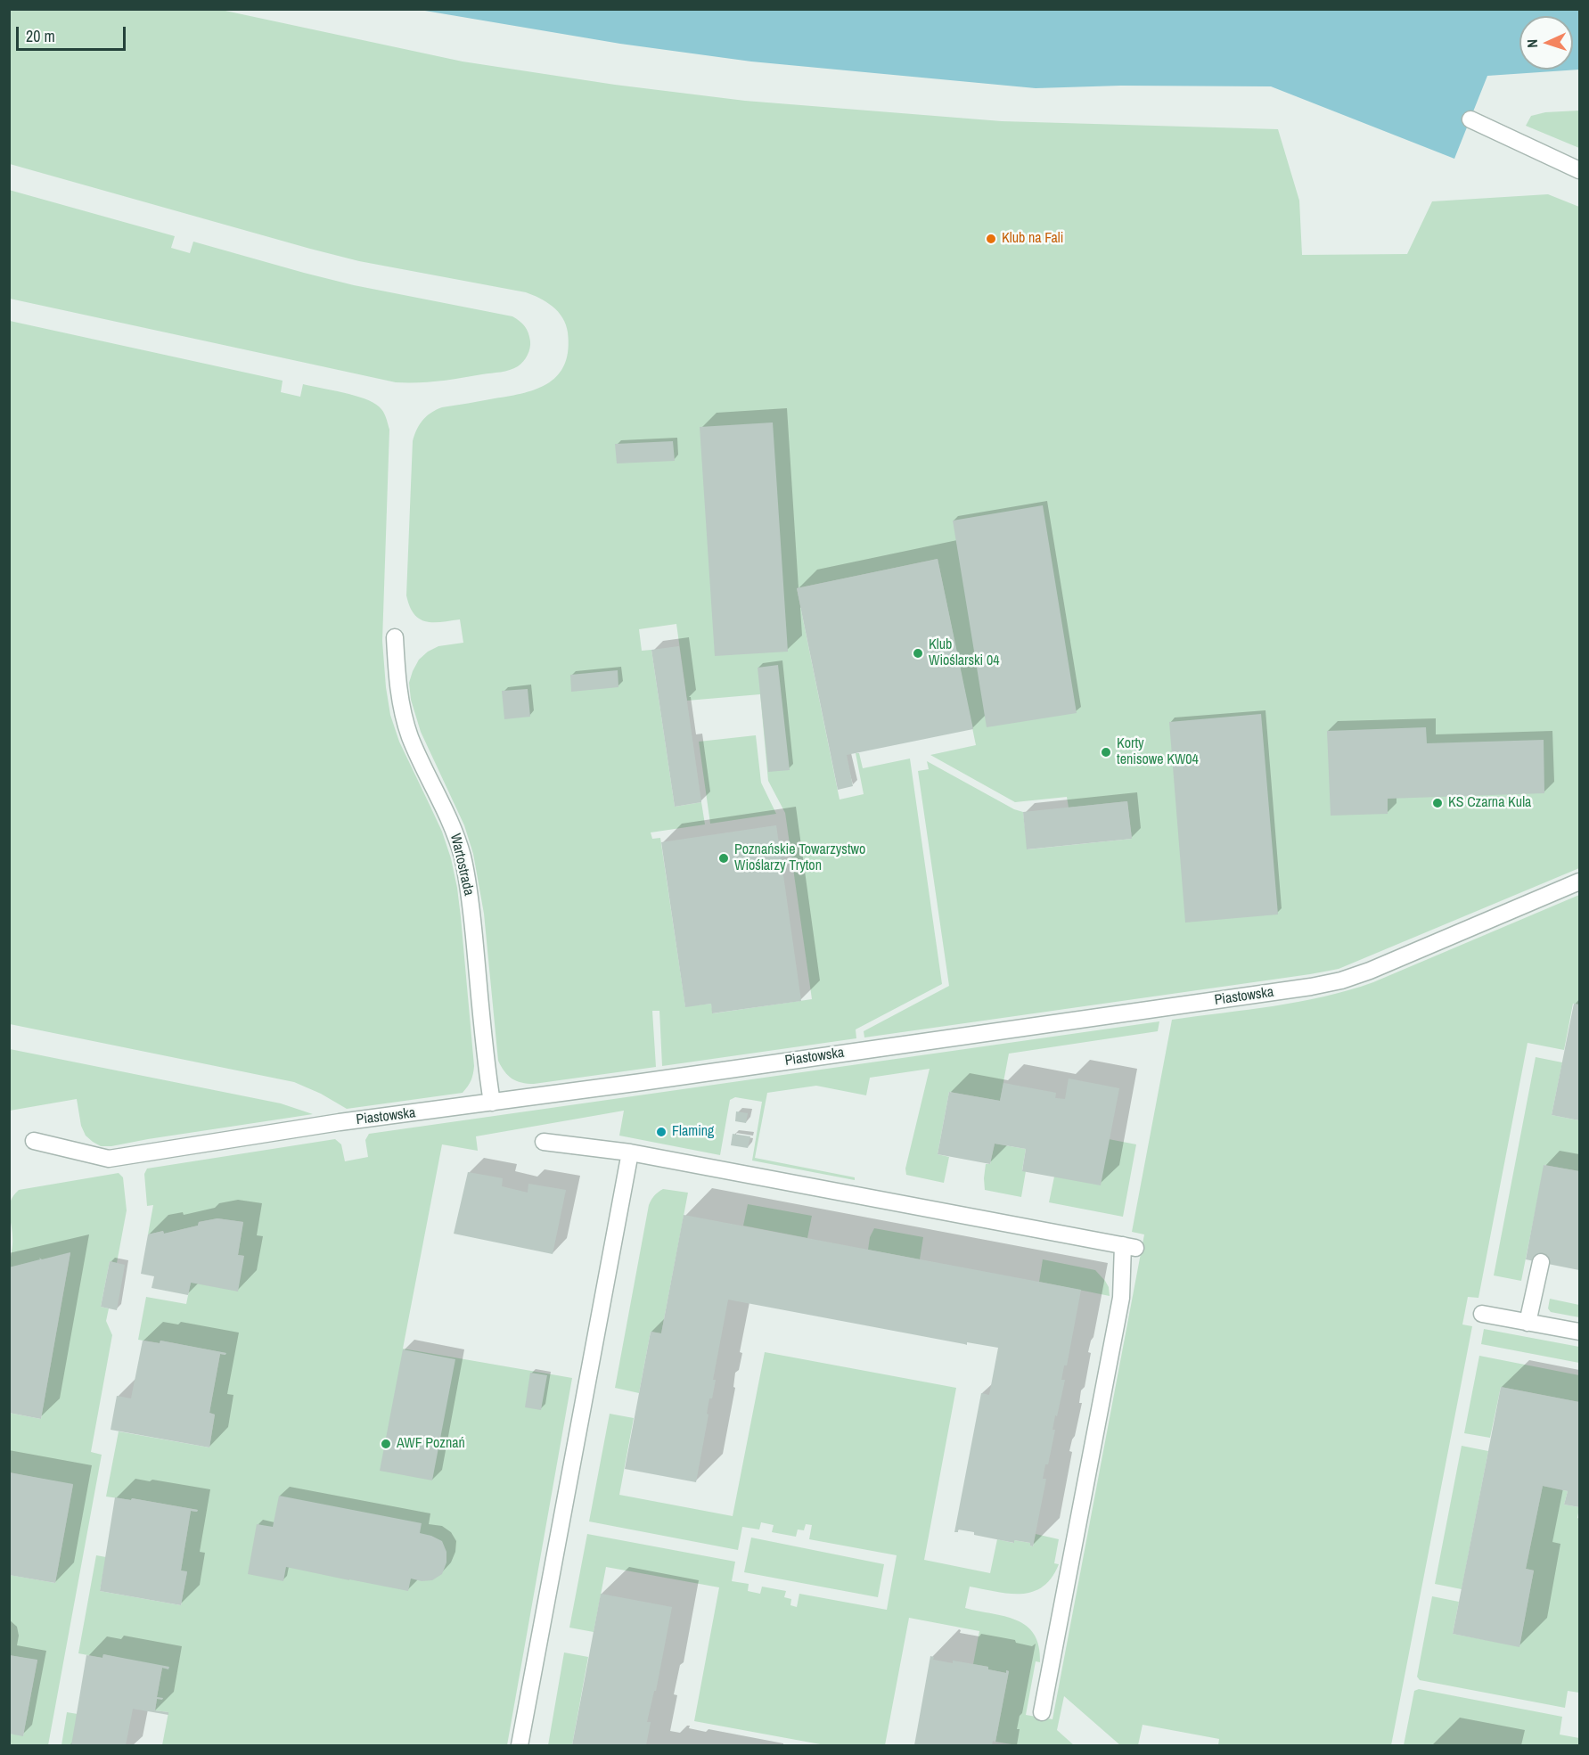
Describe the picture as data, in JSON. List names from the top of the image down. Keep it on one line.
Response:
{"streets":{"street":["Wartostrada","Piastowska"]},"crossings":[["Wartostrada","Piastowska"]],"places":["Klub na Fali","Klub Wioślarski 04","Korty tenisowe KW04","KS Czarna Kula","Poznańskie Towarzystwo Wioślarzy Tryton","Flaming","AWF Poznań"],"scale_bar":"20 m","north":"left"}
